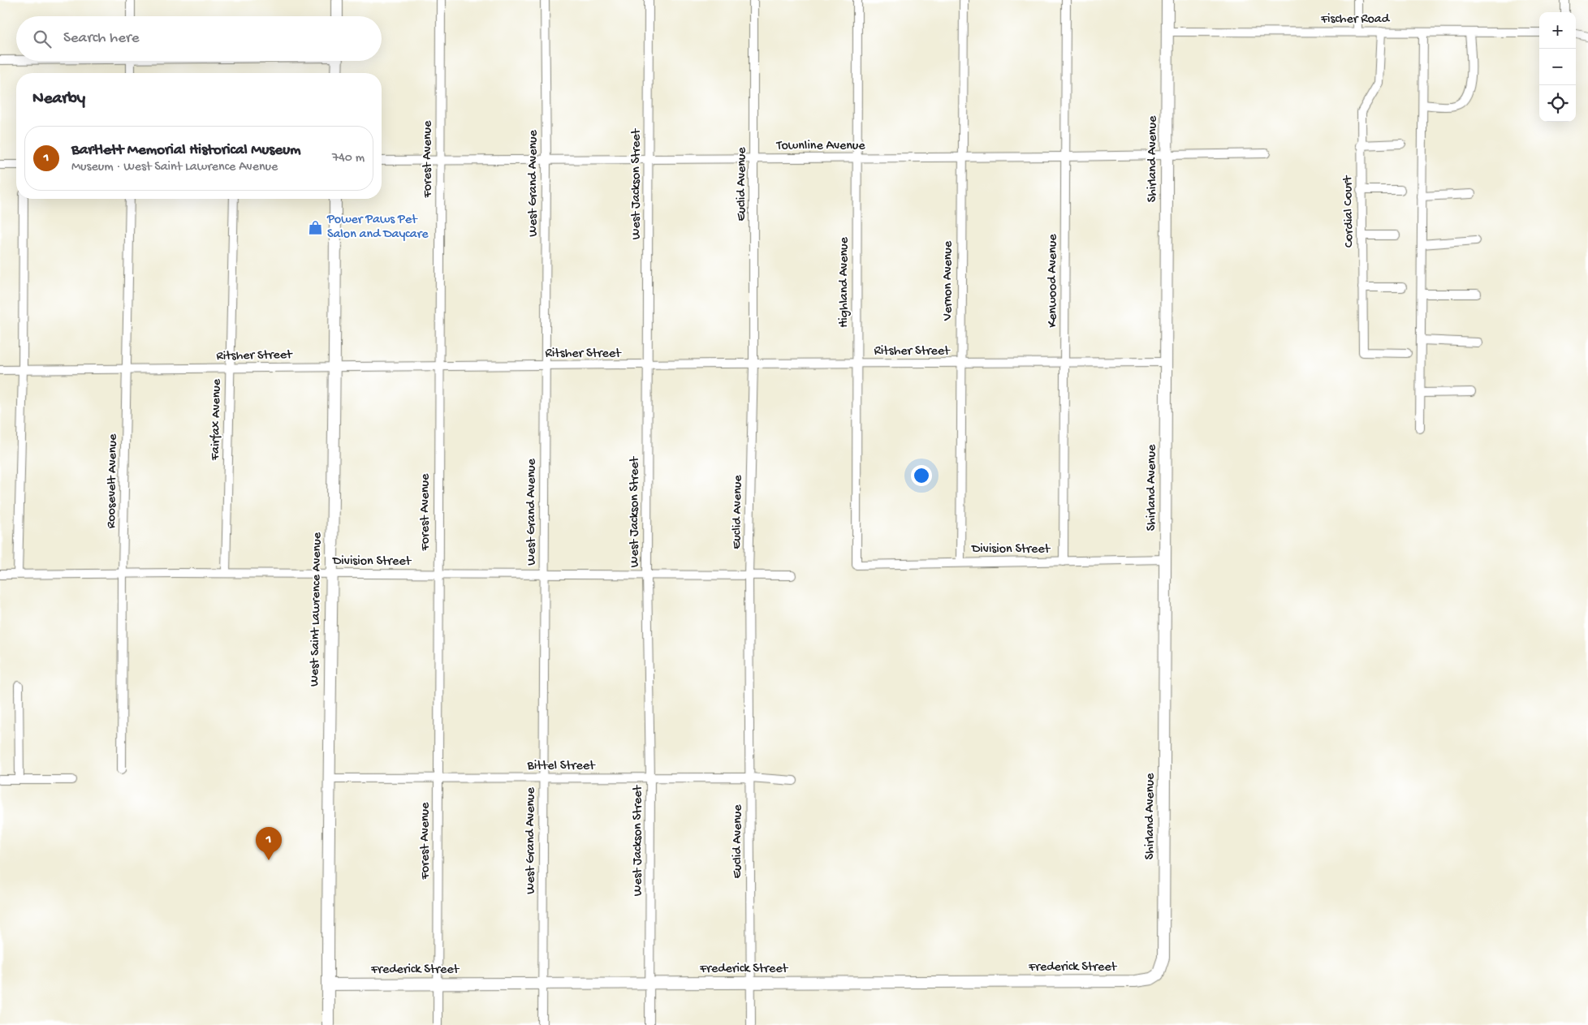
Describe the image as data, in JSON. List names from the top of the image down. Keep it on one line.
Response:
{"streets":{"street":["Fischer Road","Townline Avenue","Forest Avenue","Shirland Avenue","West Grand Avenue","West Jackson Street","Euclid Avenue","Cordial Court","Vernon Avenue","Kenwood Avenue","Highland Avenue","Ritsher Street","Fairfax Avenue","Roosevelt Avenue","Division Street","West Saint Lawrence Avenue","Bittel Street","Frederick Street"]},"crossings":[["Fischer Road","Shirland Avenue"],["Fischer Road","Cordial Court"],["Townline Avenue","Forest Avenue"],["Townline Avenue","Shirland Avenue"],["Townline Avenue","West Grand Avenue"],["Townline Avenue","West Jackson Street"],["Townline Avenue","Euclid Avenue"],["Townline Avenue","Vernon Avenue"],["Townline Avenue","Kenwood Avenue"],["Townline Avenue","Highland Avenue"],["Forest Avenue","Ritsher Street"],["Forest Avenue","Division Street"],["Forest Avenue","Bittel Street"],["Forest Avenue","Frederick Street"],["Shirland Avenue","Ritsher Street"],["Shirland Avenue","Division Street"],["Shirland Avenue","Frederick Street"],["West Grand Avenue","Ritsher Street"],["West Grand Avenue","Division Street"],["West Grand Avenue","Bittel Street"],["West Grand Avenue","Frederick Street"],["West Jackson Street","Ritsher Street"],["West Jackson Street","Division Street"],["West Jackson Street","Bittel Street"],["West Jackson Street","Frederick Street"],["Euclid Avenue","Ritsher Street"],["Euclid Avenue","Division Street"],["Euclid Avenue","Bittel Street"],["Euclid Avenue","Frederick Street"],["Vernon Avenue","Ritsher Street"],["Vernon Avenue","Division Street"],["Kenwood Avenue","Ritsher Street"],["Kenwood Avenue","Division Street"],["Highland Avenue","Ritsher Street"],["Highland Avenue","Division Street"],["Ritsher Street","Fairfax Avenue"],["Ritsher Street","Roosevelt Avenue"],["Ritsher Street","West Saint Lawrence Avenue"],["Fairfax Avenue","Division Street"],["Roosevelt Avenue","Division Street"],["Division Street","West Saint Lawrence Avenue"],["West Saint Lawrence Avenue","Bittel Street"],["West Saint Lawrence Avenue","Frederick Street"]],"places":{"shop":["Power Paws Pet Salon and Daycare"]},"page":{"map_buttons":["+","−"],"search":"Search here","heading":"Nearby","list":[{"mark":"1","name":"Bartlett Memorial Historical Museum","note":"Museum · West Saint Lawrence Avenue","value":"740 m"}],"pins":"1"}}
